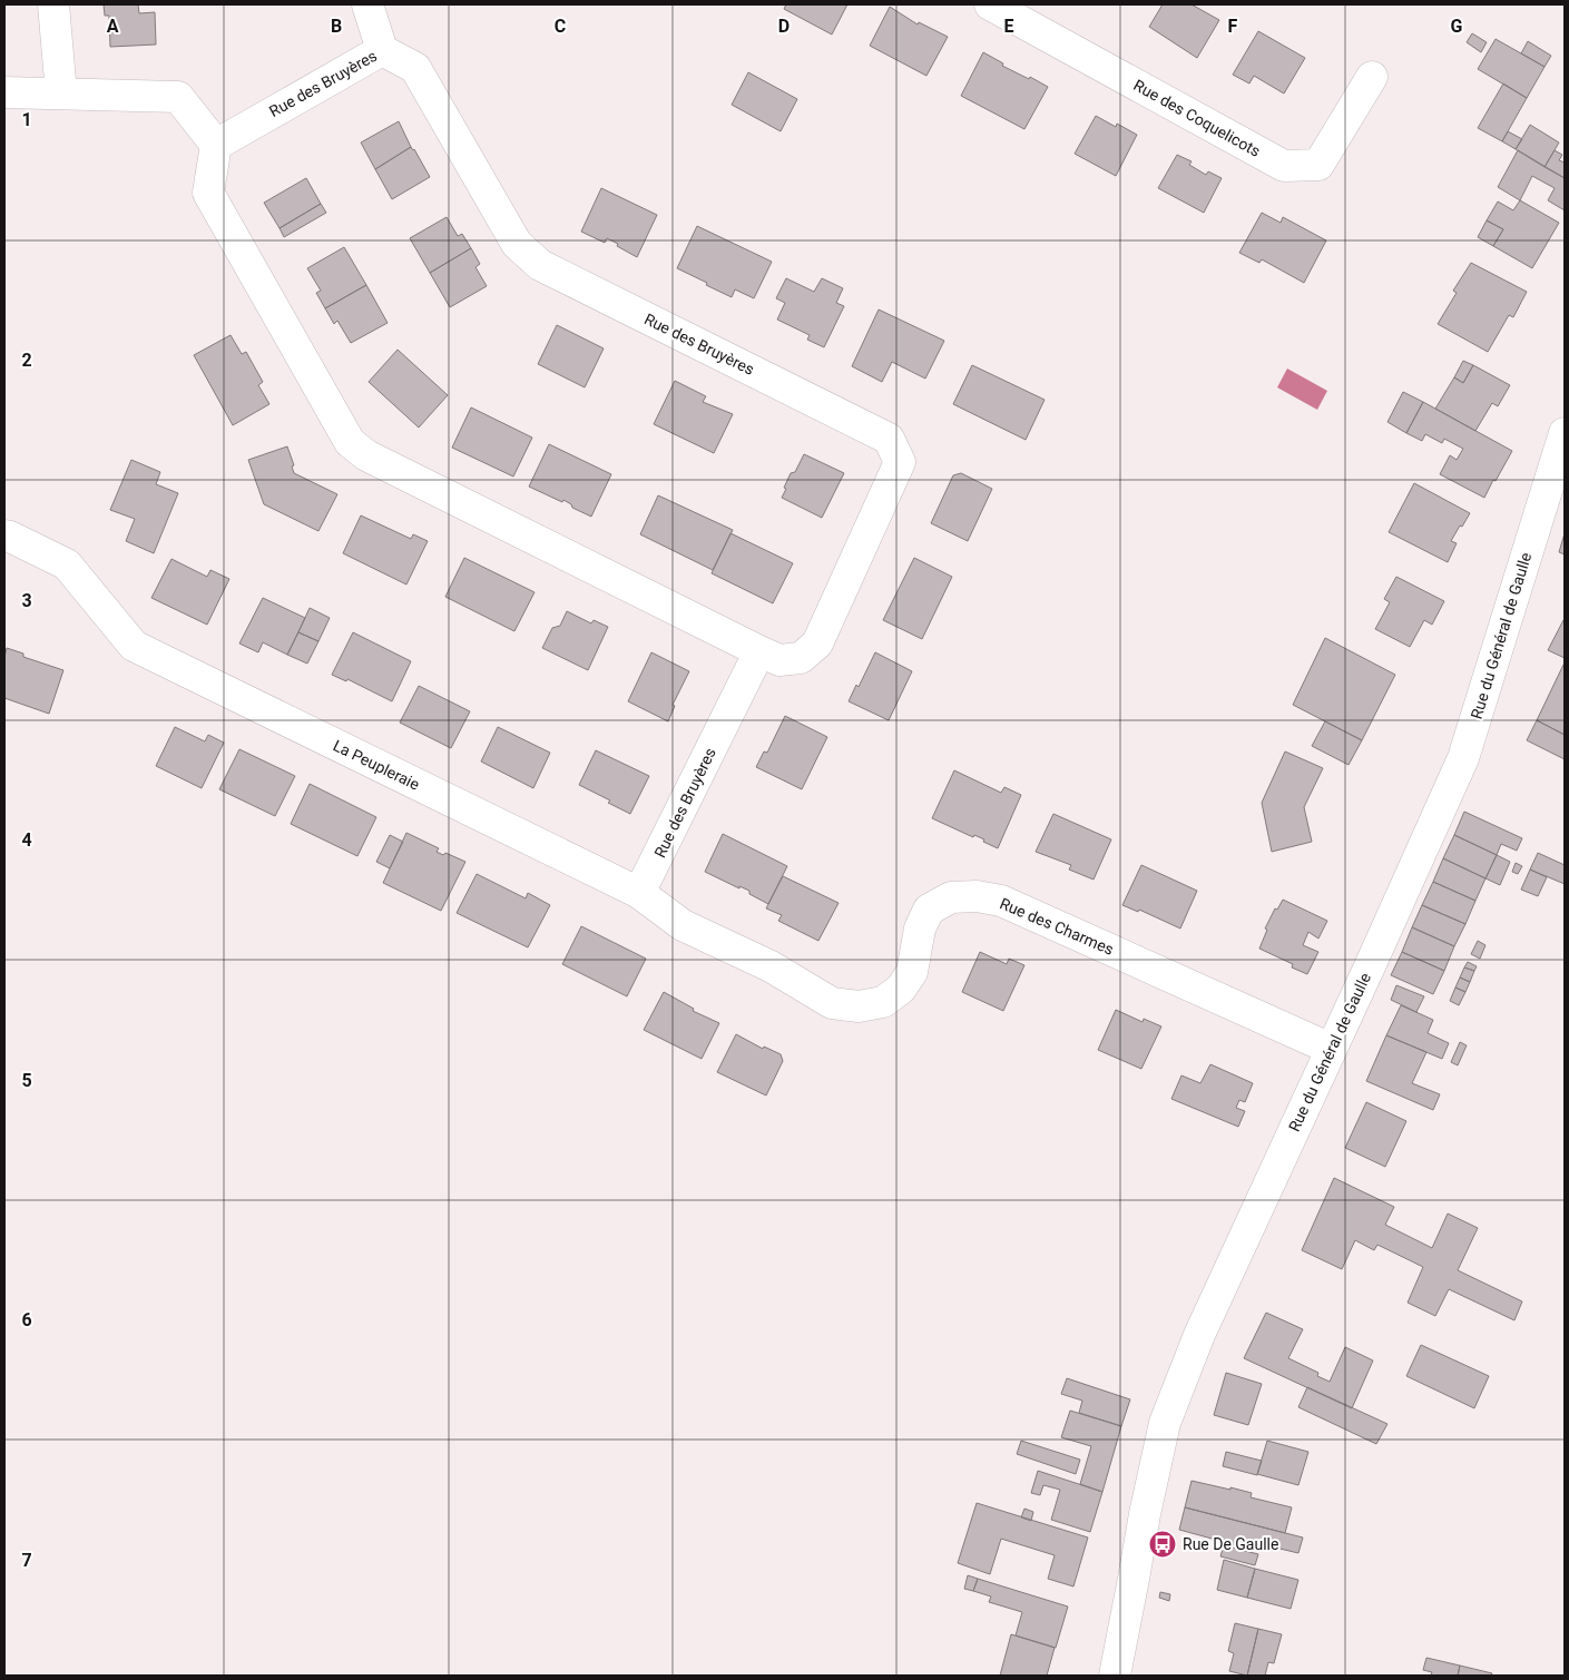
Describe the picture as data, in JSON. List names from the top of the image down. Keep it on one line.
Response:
{"streets":{"street":["Rue des Bruyères","Rue des Coquelicots","Rue du Général de Gaulle","La Peupleraie","Rue des Charmes"]},"crossings":[["Rue des Bruyères","La Peupleraie"],["Rue du Général de Gaulle","Rue des Charmes"],["La Peupleraie","Rue des Charmes"]],"places":{"bus stop":["Rue De Gaulle"]},"grid":{"columns":["A","B","C","D","E","F","G"],"rows":["1","2","3","4","5","6","7"]}}
